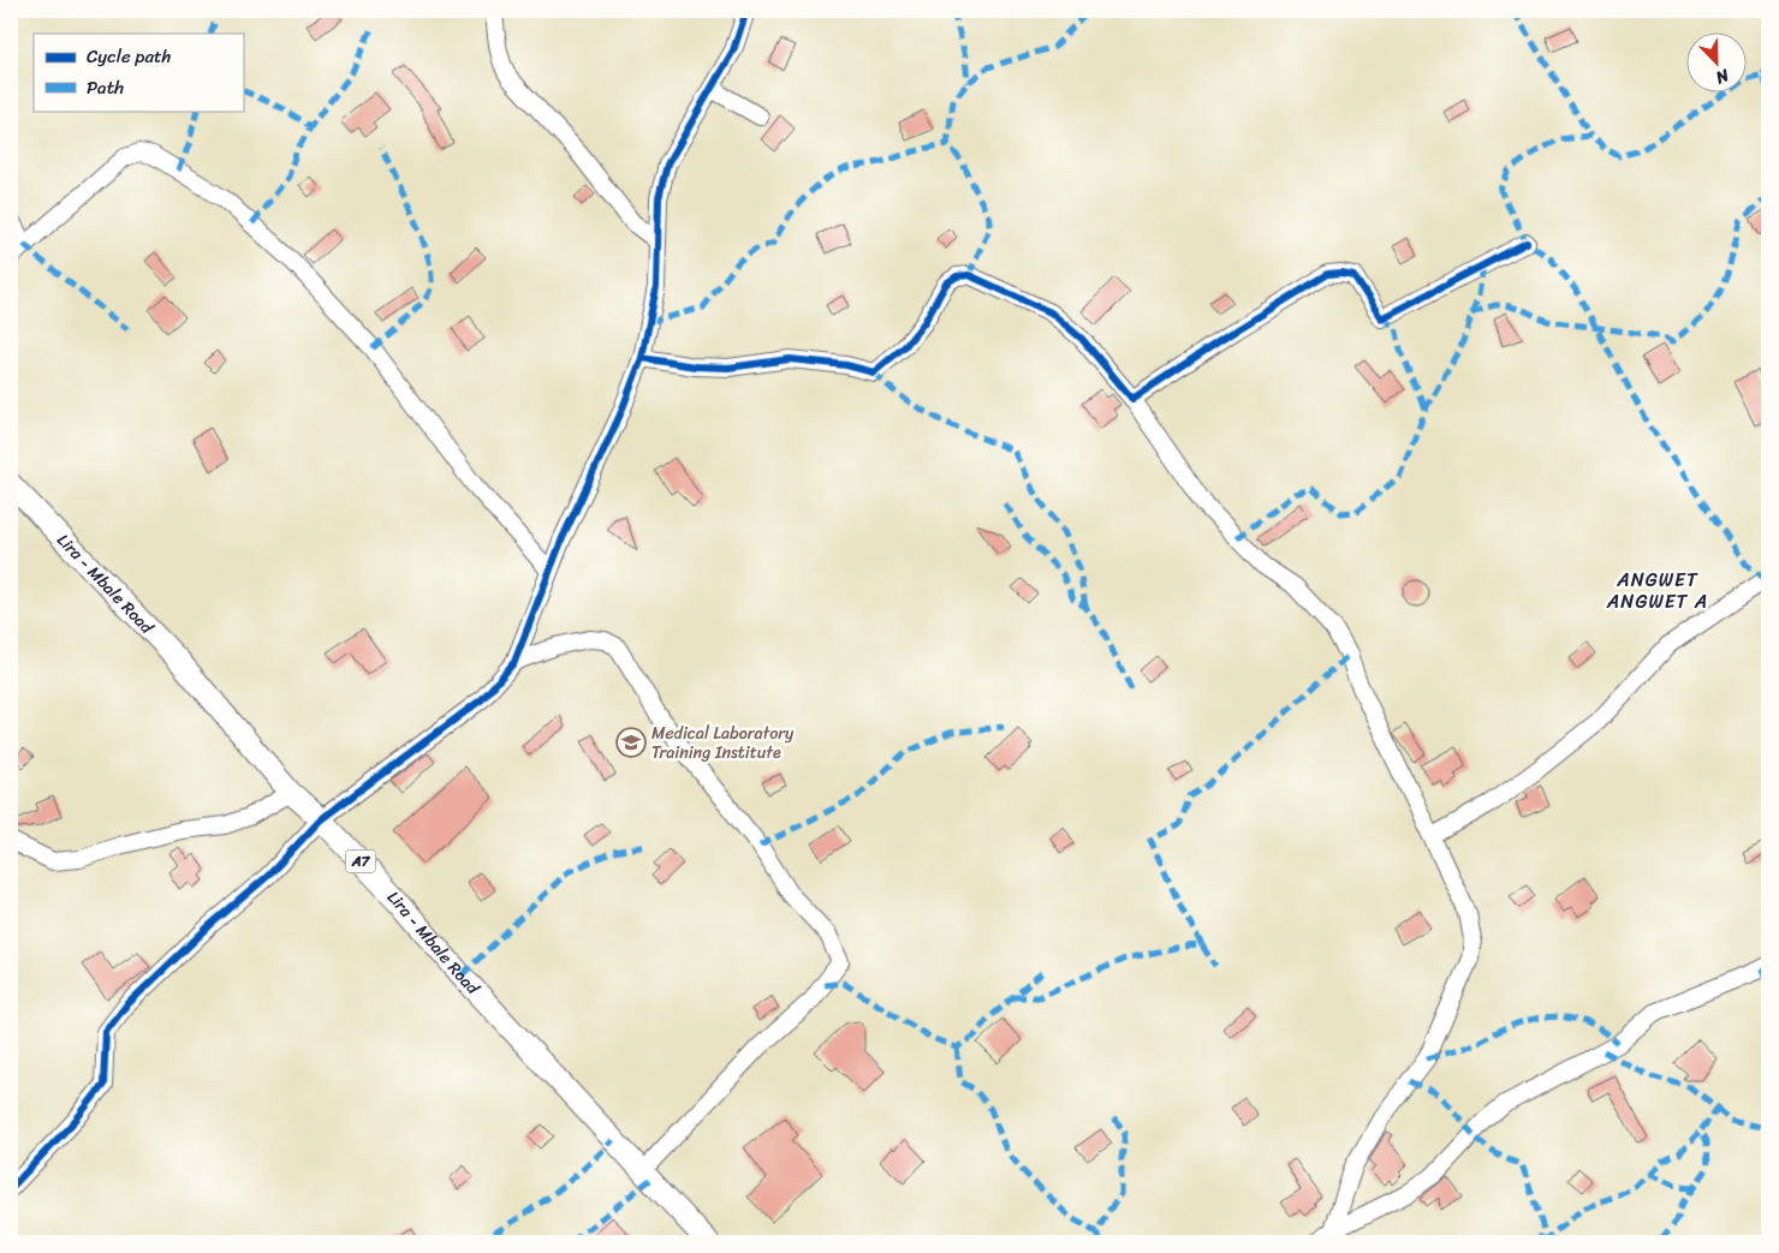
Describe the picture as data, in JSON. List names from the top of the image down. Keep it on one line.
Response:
{"streets":{"main road":["Lira - Mbale Road","A7"]},"districts":["ANGWET ANGWET A"],"places":{"school or university":["Medical Laboratory Training Institute"]},"legend":["Cycle path","Path"],"north":"bottom right"}
